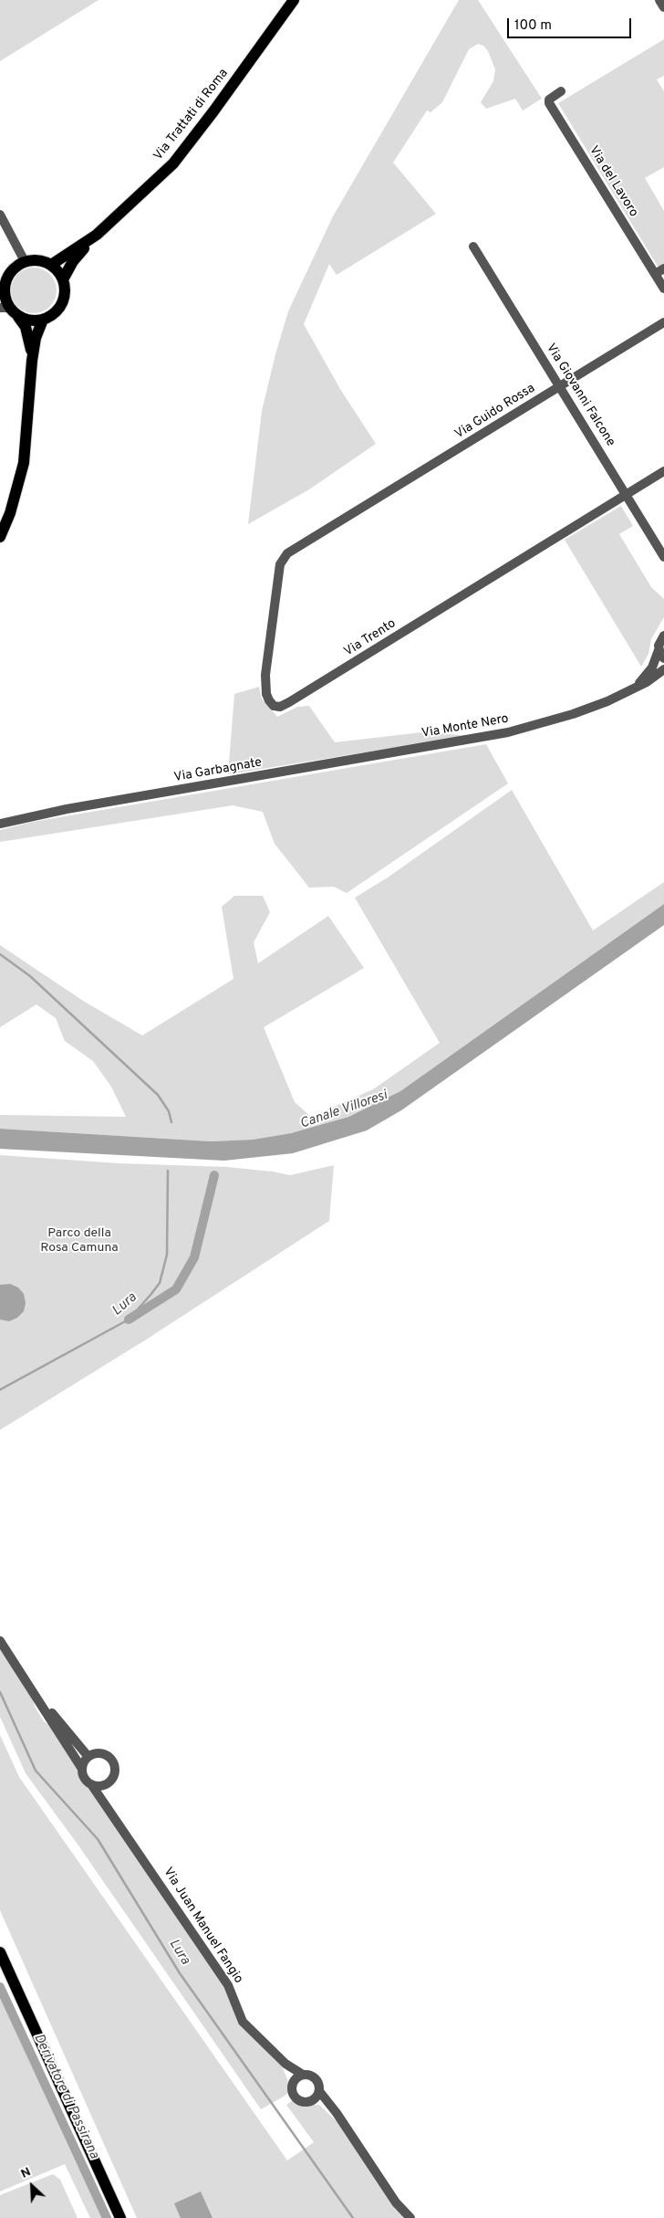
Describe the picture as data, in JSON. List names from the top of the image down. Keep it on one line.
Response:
{"streets":{"main road":["Via Trattati di Roma"],"street":["Via del Lavoro","Via Giovanni Falcone","Via Guido Rossa","Via Trento","Via Monte Nero","Via Garbagnate","Via Juan Manuel Fangio"]},"crossings":[["Via Giovanni Falcone","Via Guido Rossa"],["Via Giovanni Falcone","Via Trento"],["Via Guido Rossa","Via Trento"],["Via Monte Nero","Via Garbagnate"]],"water":["Canale Villoresi","Lura","Derivatore di Passirana"],"parks":["Parco della Rosa Camuna"],"scale_bar":"100 m","north":"top left"}
